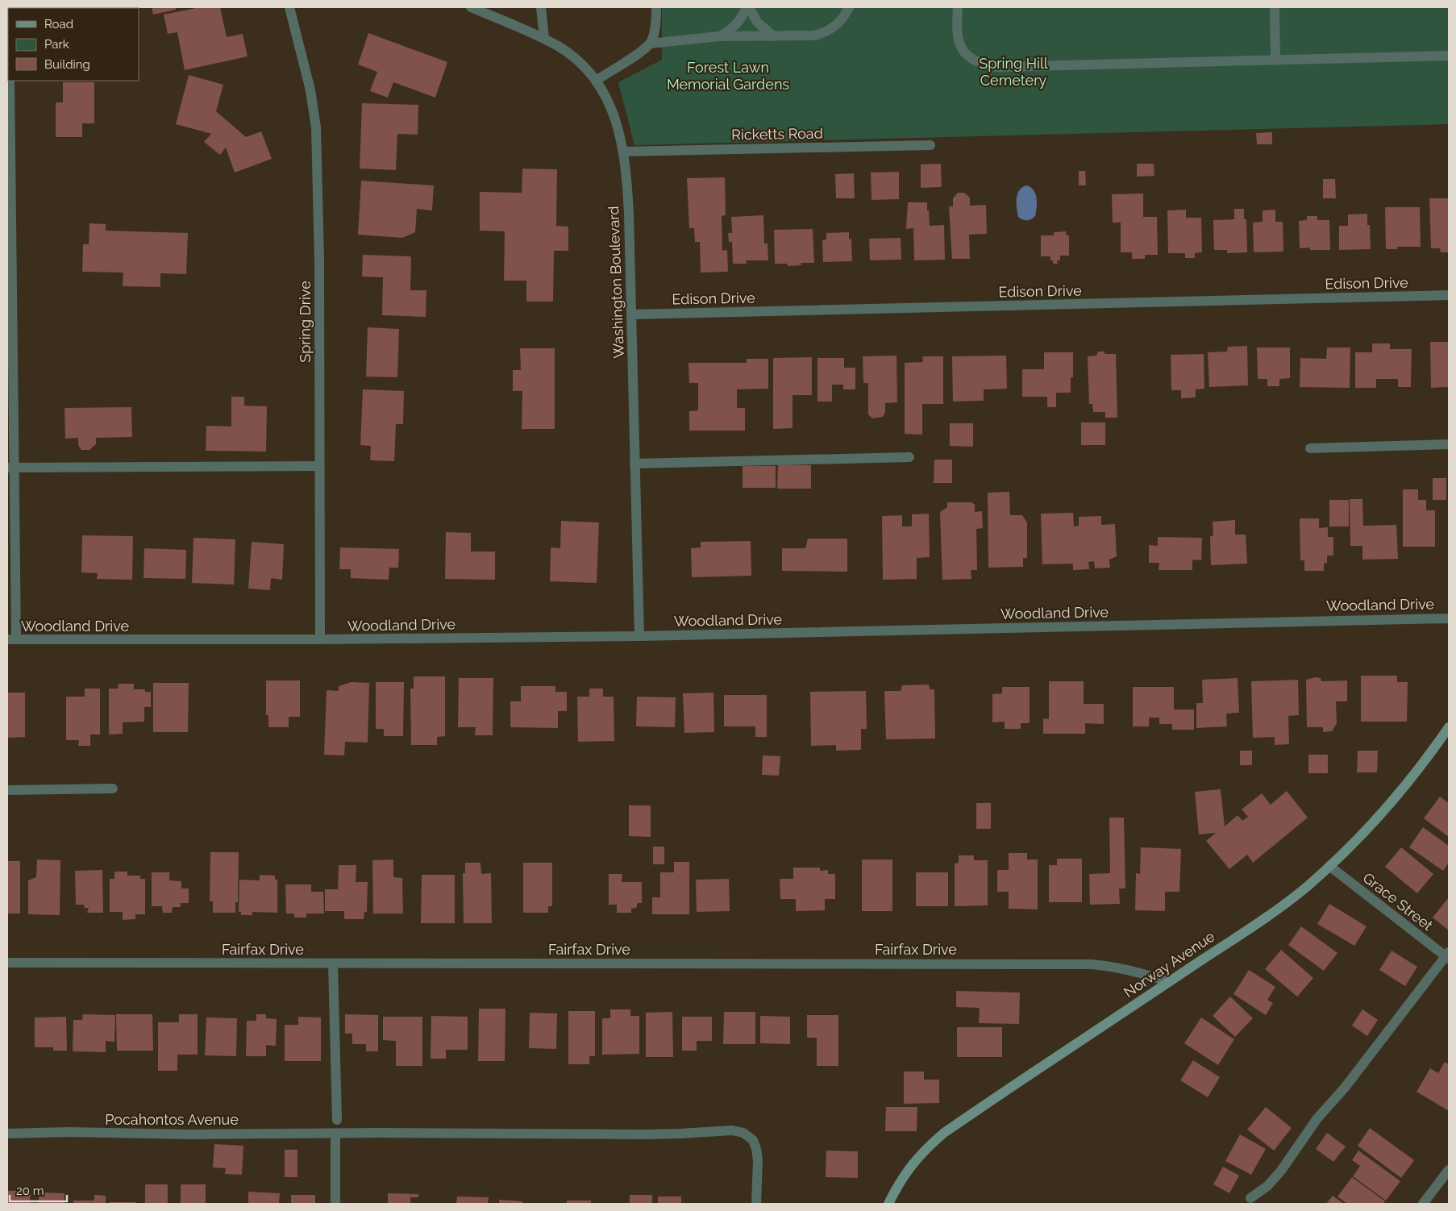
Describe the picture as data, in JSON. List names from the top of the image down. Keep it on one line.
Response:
{"streets":{"main road":["Norway Avenue"],"street":["Ricketts Road","Washington Boulevard","Edison Drive","Spring Drive","Woodland Drive","Grace Street","Fairfax Drive","Pocahontos Avenue"]},"crossings":[["Ricketts Road","Washington Boulevard"],["Washington Boulevard","Edison Drive"],["Washington Boulevard","Woodland Drive"],["Spring Drive","Woodland Drive"],["Grace Street","Norway Avenue"],["Fairfax Drive","Norway Avenue"]],"parks":["Spring Hill Cemetery","Forest Lawn Memorial Gardens"],"legend":["Road","Park","Building"],"scale_bar":"20 m"}
